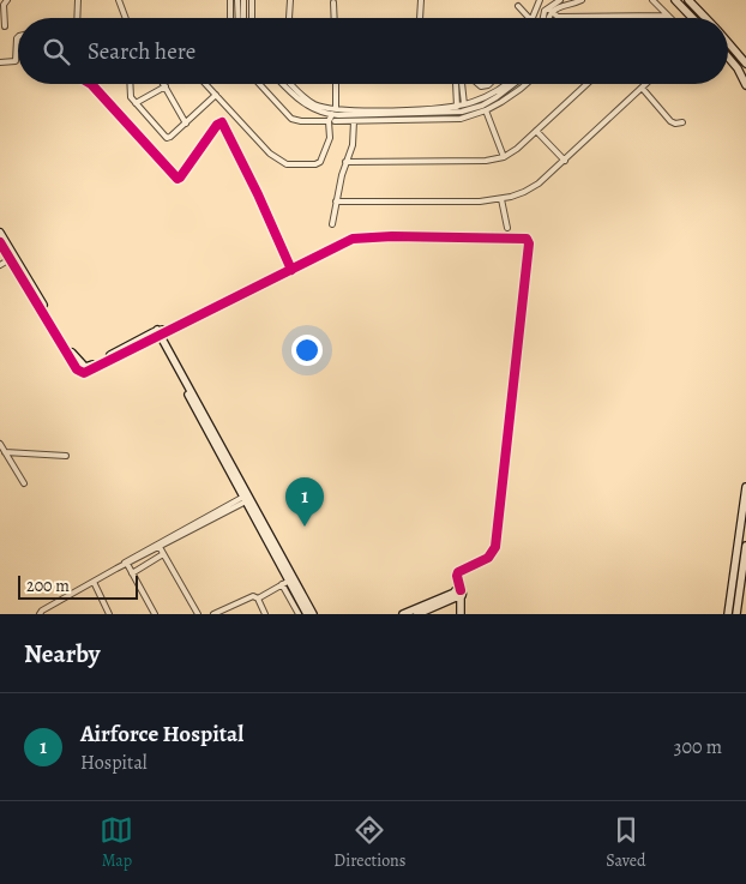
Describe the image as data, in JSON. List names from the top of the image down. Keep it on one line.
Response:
{"scale_bar":"200 m","page":{"search":"Search here","pins":"1","scale":"200 m","heading":"Nearby","list":[{"mark":"1","name":"Airforce Hospital","note":"Hospital","value":"300 m"}],"nav":["Map","Directions","Saved"]}}
